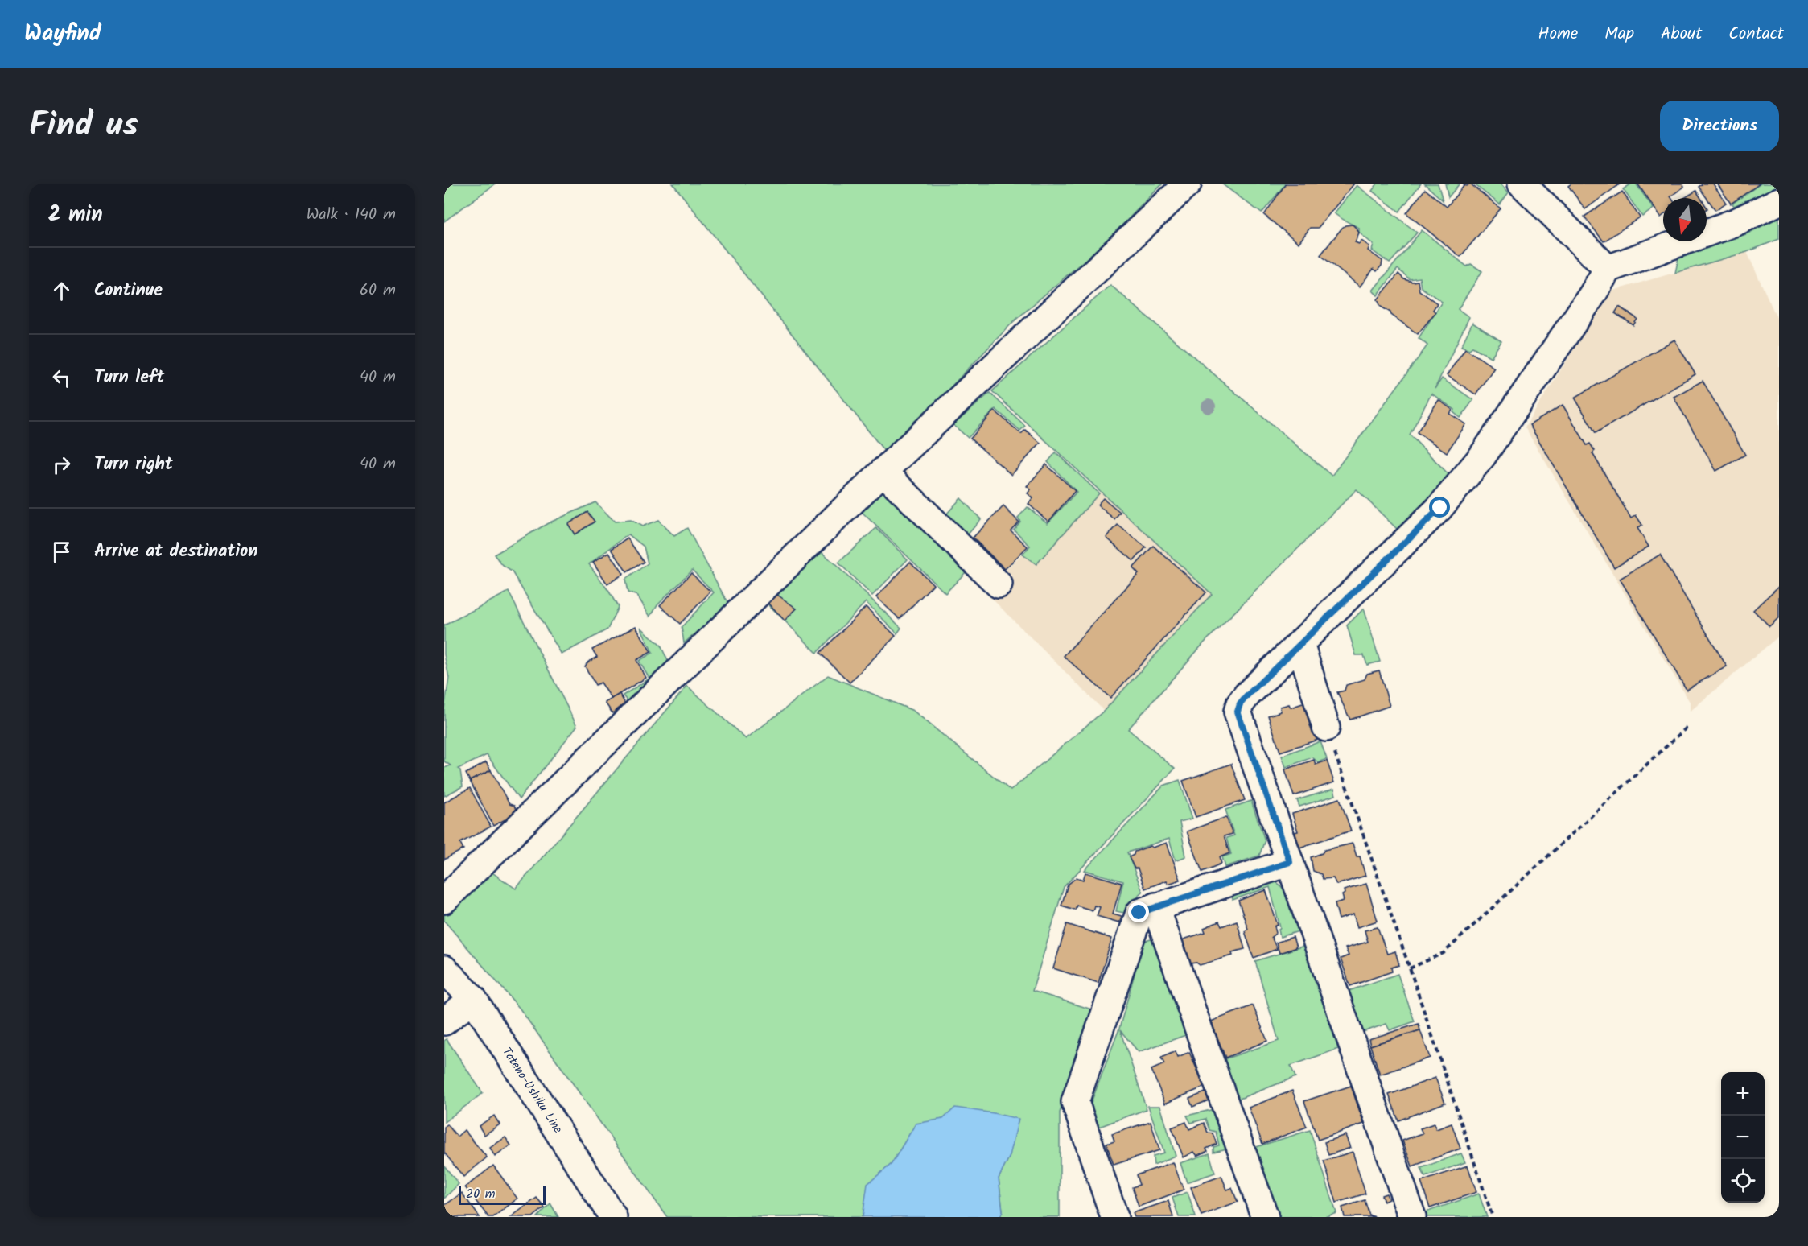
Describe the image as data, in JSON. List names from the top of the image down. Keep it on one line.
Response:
{"streets":{"street":["Tateno-Ushiku Line"]},"scale_bar":"20 m","north":"bottom","page":{"header":"Wayfind","nav":["Home","Map","About","Contact"],"title":"Find us","buttons":"Directions","heading":["2 min","Walk · 140 m"],"list":[["Continue","60 m"],["Turn left","40 m"],["Turn right","40 m"],"Arrive at destination"],"map_buttons":["+","−"],"scale":"20 m"}}
